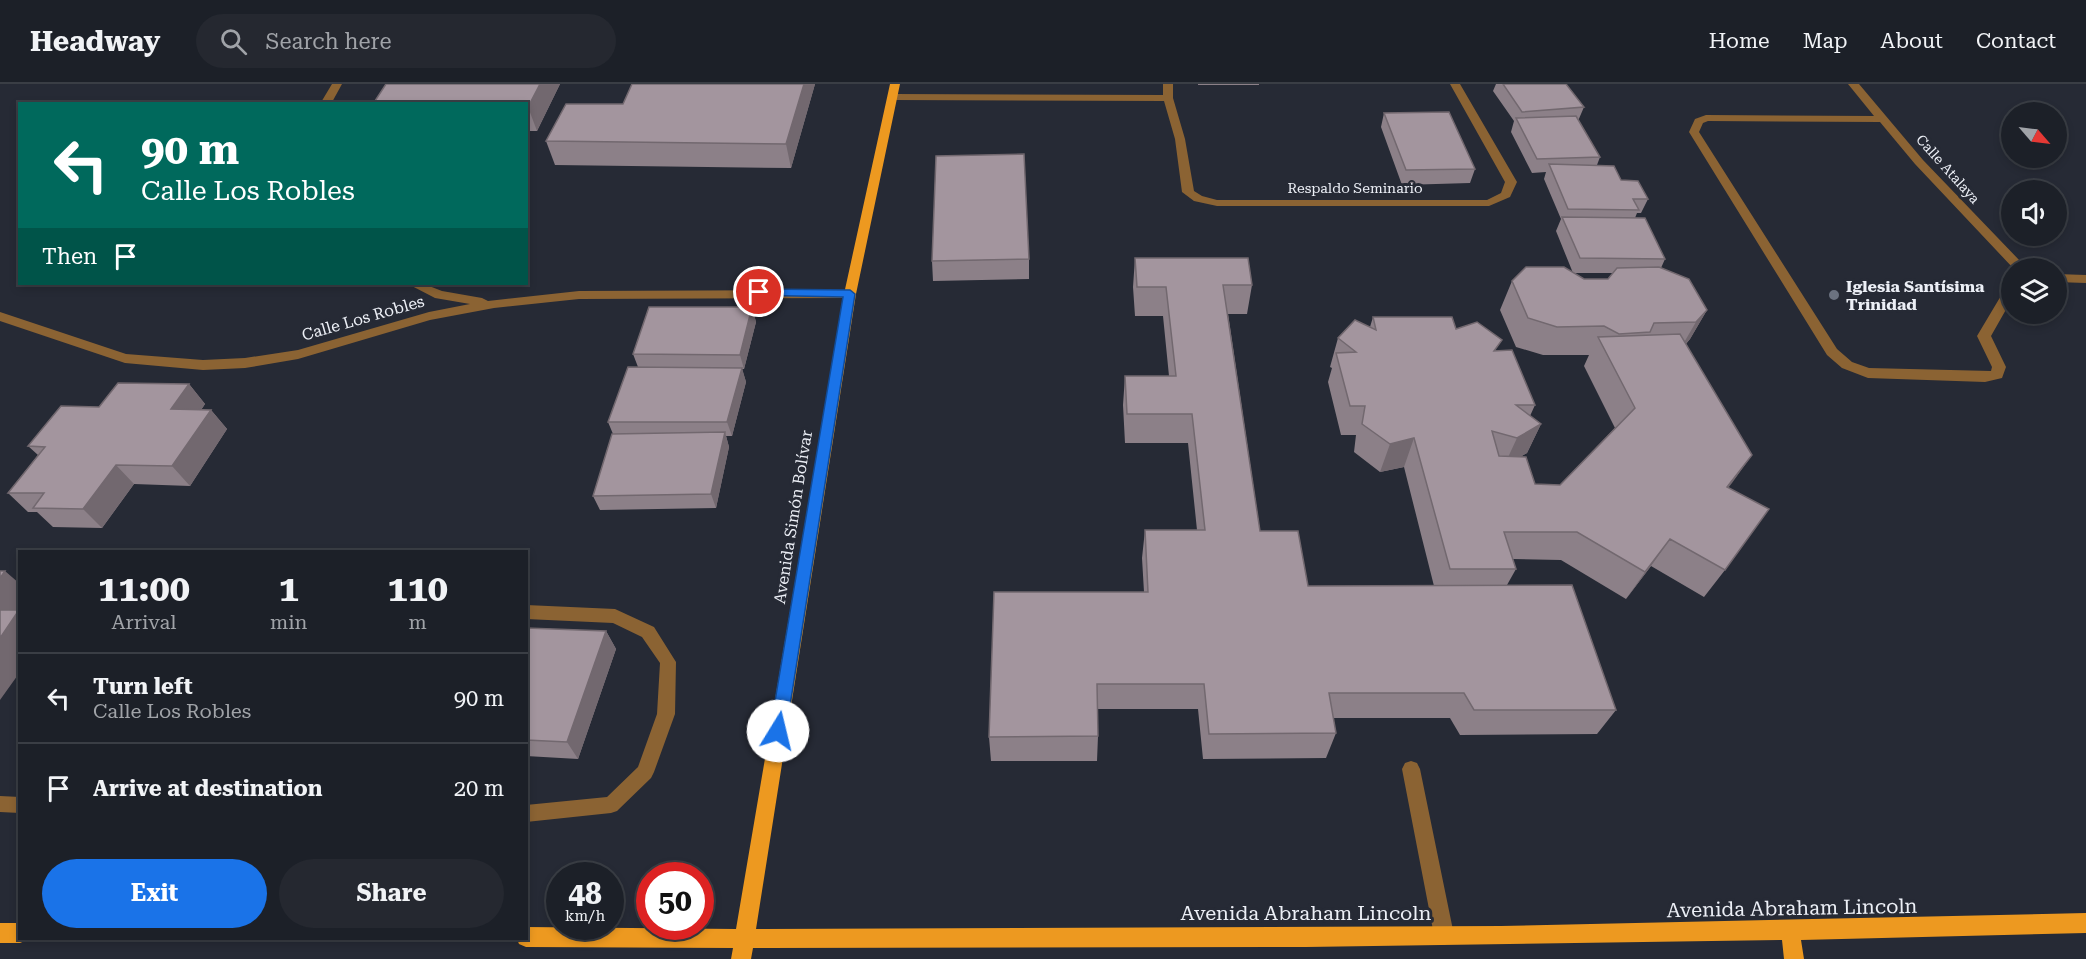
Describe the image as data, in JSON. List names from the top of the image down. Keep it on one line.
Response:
{"streets":{"main road":["Avenida Simón Bolívar","Avenida Abraham Lincoln"],"street":["Calle Atalaya","Respaldo Seminario","Calle Los Robles"]},"crossings":[["Calle Los Robles","Avenida Simón Bolívar"],["Avenida Simón Bolívar","Avenida Abraham Lincoln"]],"places":["Iglesia Santísima Trinidad"],"north":"bottom right","page":{"header":"Headway","search":"Search here","nav":["Home","Map","About","Contact"],"turn":["90 m","Calle Los Robles"],"then":"Then","eta":["11:00","Arrival","1","min","110","m"],"list":[{"name":"Turn left","note":"Calle Los Robles","value":"90 m"},{"name":"Arrive at destination","value":"20 m"}],"buttons":["Exit","Share"],"speed":"48 km/h","limit":"50"}}
